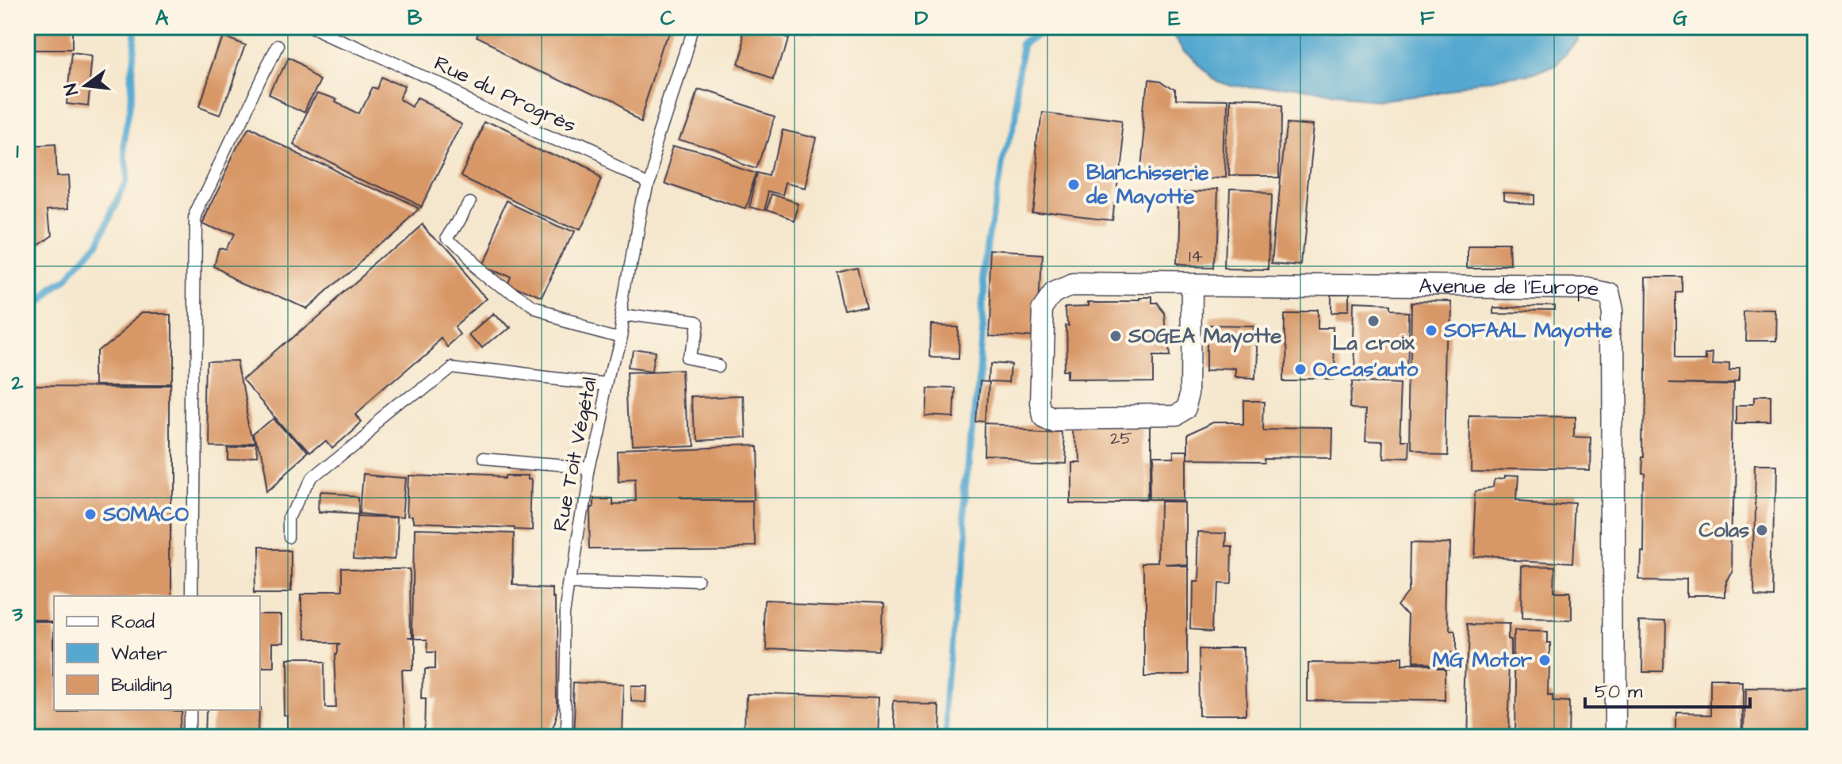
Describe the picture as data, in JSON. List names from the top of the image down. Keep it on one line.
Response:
{"streets":{"street":["Avenue de l’Europe"],"lane":["Rue du Progrès","Rue Toit Végétal"]},"crossings":[["Rue du Progrès","Rue Toit Végétal"]],"places":["Blanchisserie de Mayotte","La croix","SOFAAL Mayotte","SOGEA Mayotte","Occas’auto","SOMACO","Colas","MG Motor"],"house_numbers":["14","25"],"legend":["Road","Water","Building"],"scale_bar":"50 m","north":"left","grid":{"columns":["A","B","C","D","E","F","G"],"rows":["1","2","3"]}}
